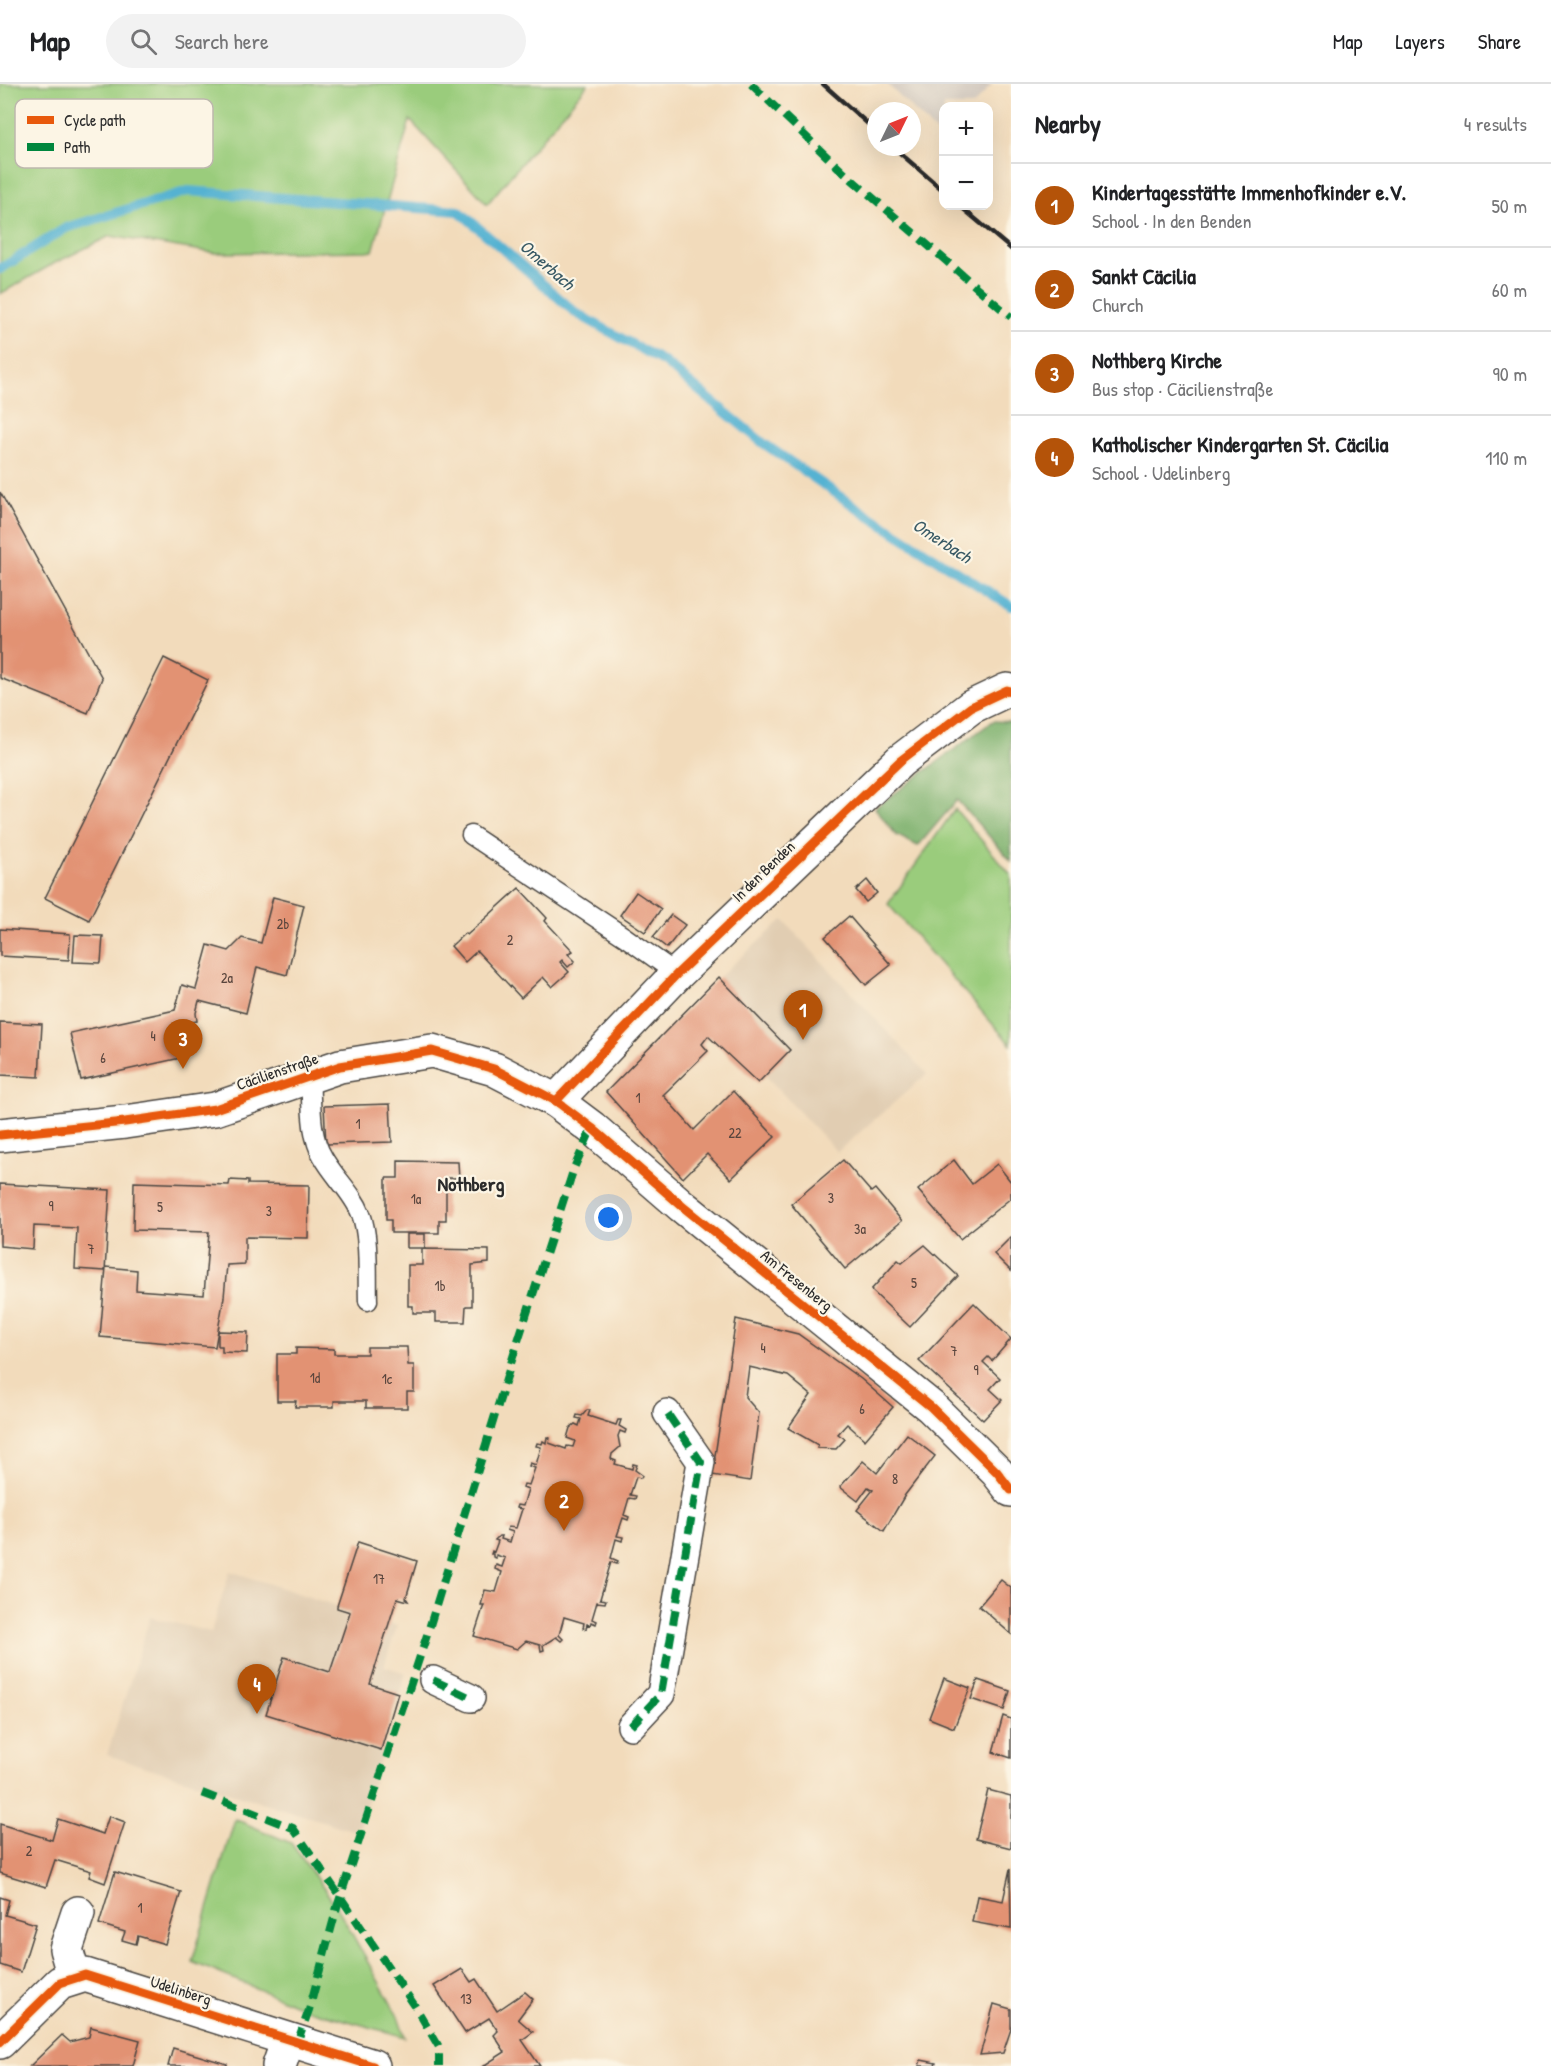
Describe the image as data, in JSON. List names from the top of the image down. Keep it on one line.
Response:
{"streets":{"street":["In den Benden","Cäcilienstraße","Am Fresenberg","Udelinberg"]},"crossings":[["In den Benden","Cäcilienstraße"],["In den Benden","Am Fresenberg"],["Cäcilienstraße","Am Fresenberg"]],"districts":["Nothberg"],"water":["Omerbach"],"house_numbers":["2b","2","2a","4","6","1","1","22","3","1a","9","5","3","3a","7","5","1b","4","7","9","1d","1c","6","8","17","2","1","13"],"legend":["Cycle path","Path"],"north":"top right","page":{"header":"Map","search":"Search here","nav":["Map","Layers","Share"],"heading":["Nearby","4 results"],"map_buttons":["+","−"],"list":[{"mark":"1","name":"Kindertagesstätte Immenhofkinder e.V.","note":"School · In den Benden","value":"50 m"},{"mark":"2","name":"Sankt Cäcilia","note":"Church","value":"60 m"},{"mark":"3","name":"Nothberg Kirche","note":"Bus stop · Cäcilienstraße","value":"90 m"},{"mark":"4","name":"Katholischer Kindergarten St. Cäcilia","note":"School · Udelinberg","value":"110 m"}],"pins":["1","3","2","4"]}}
